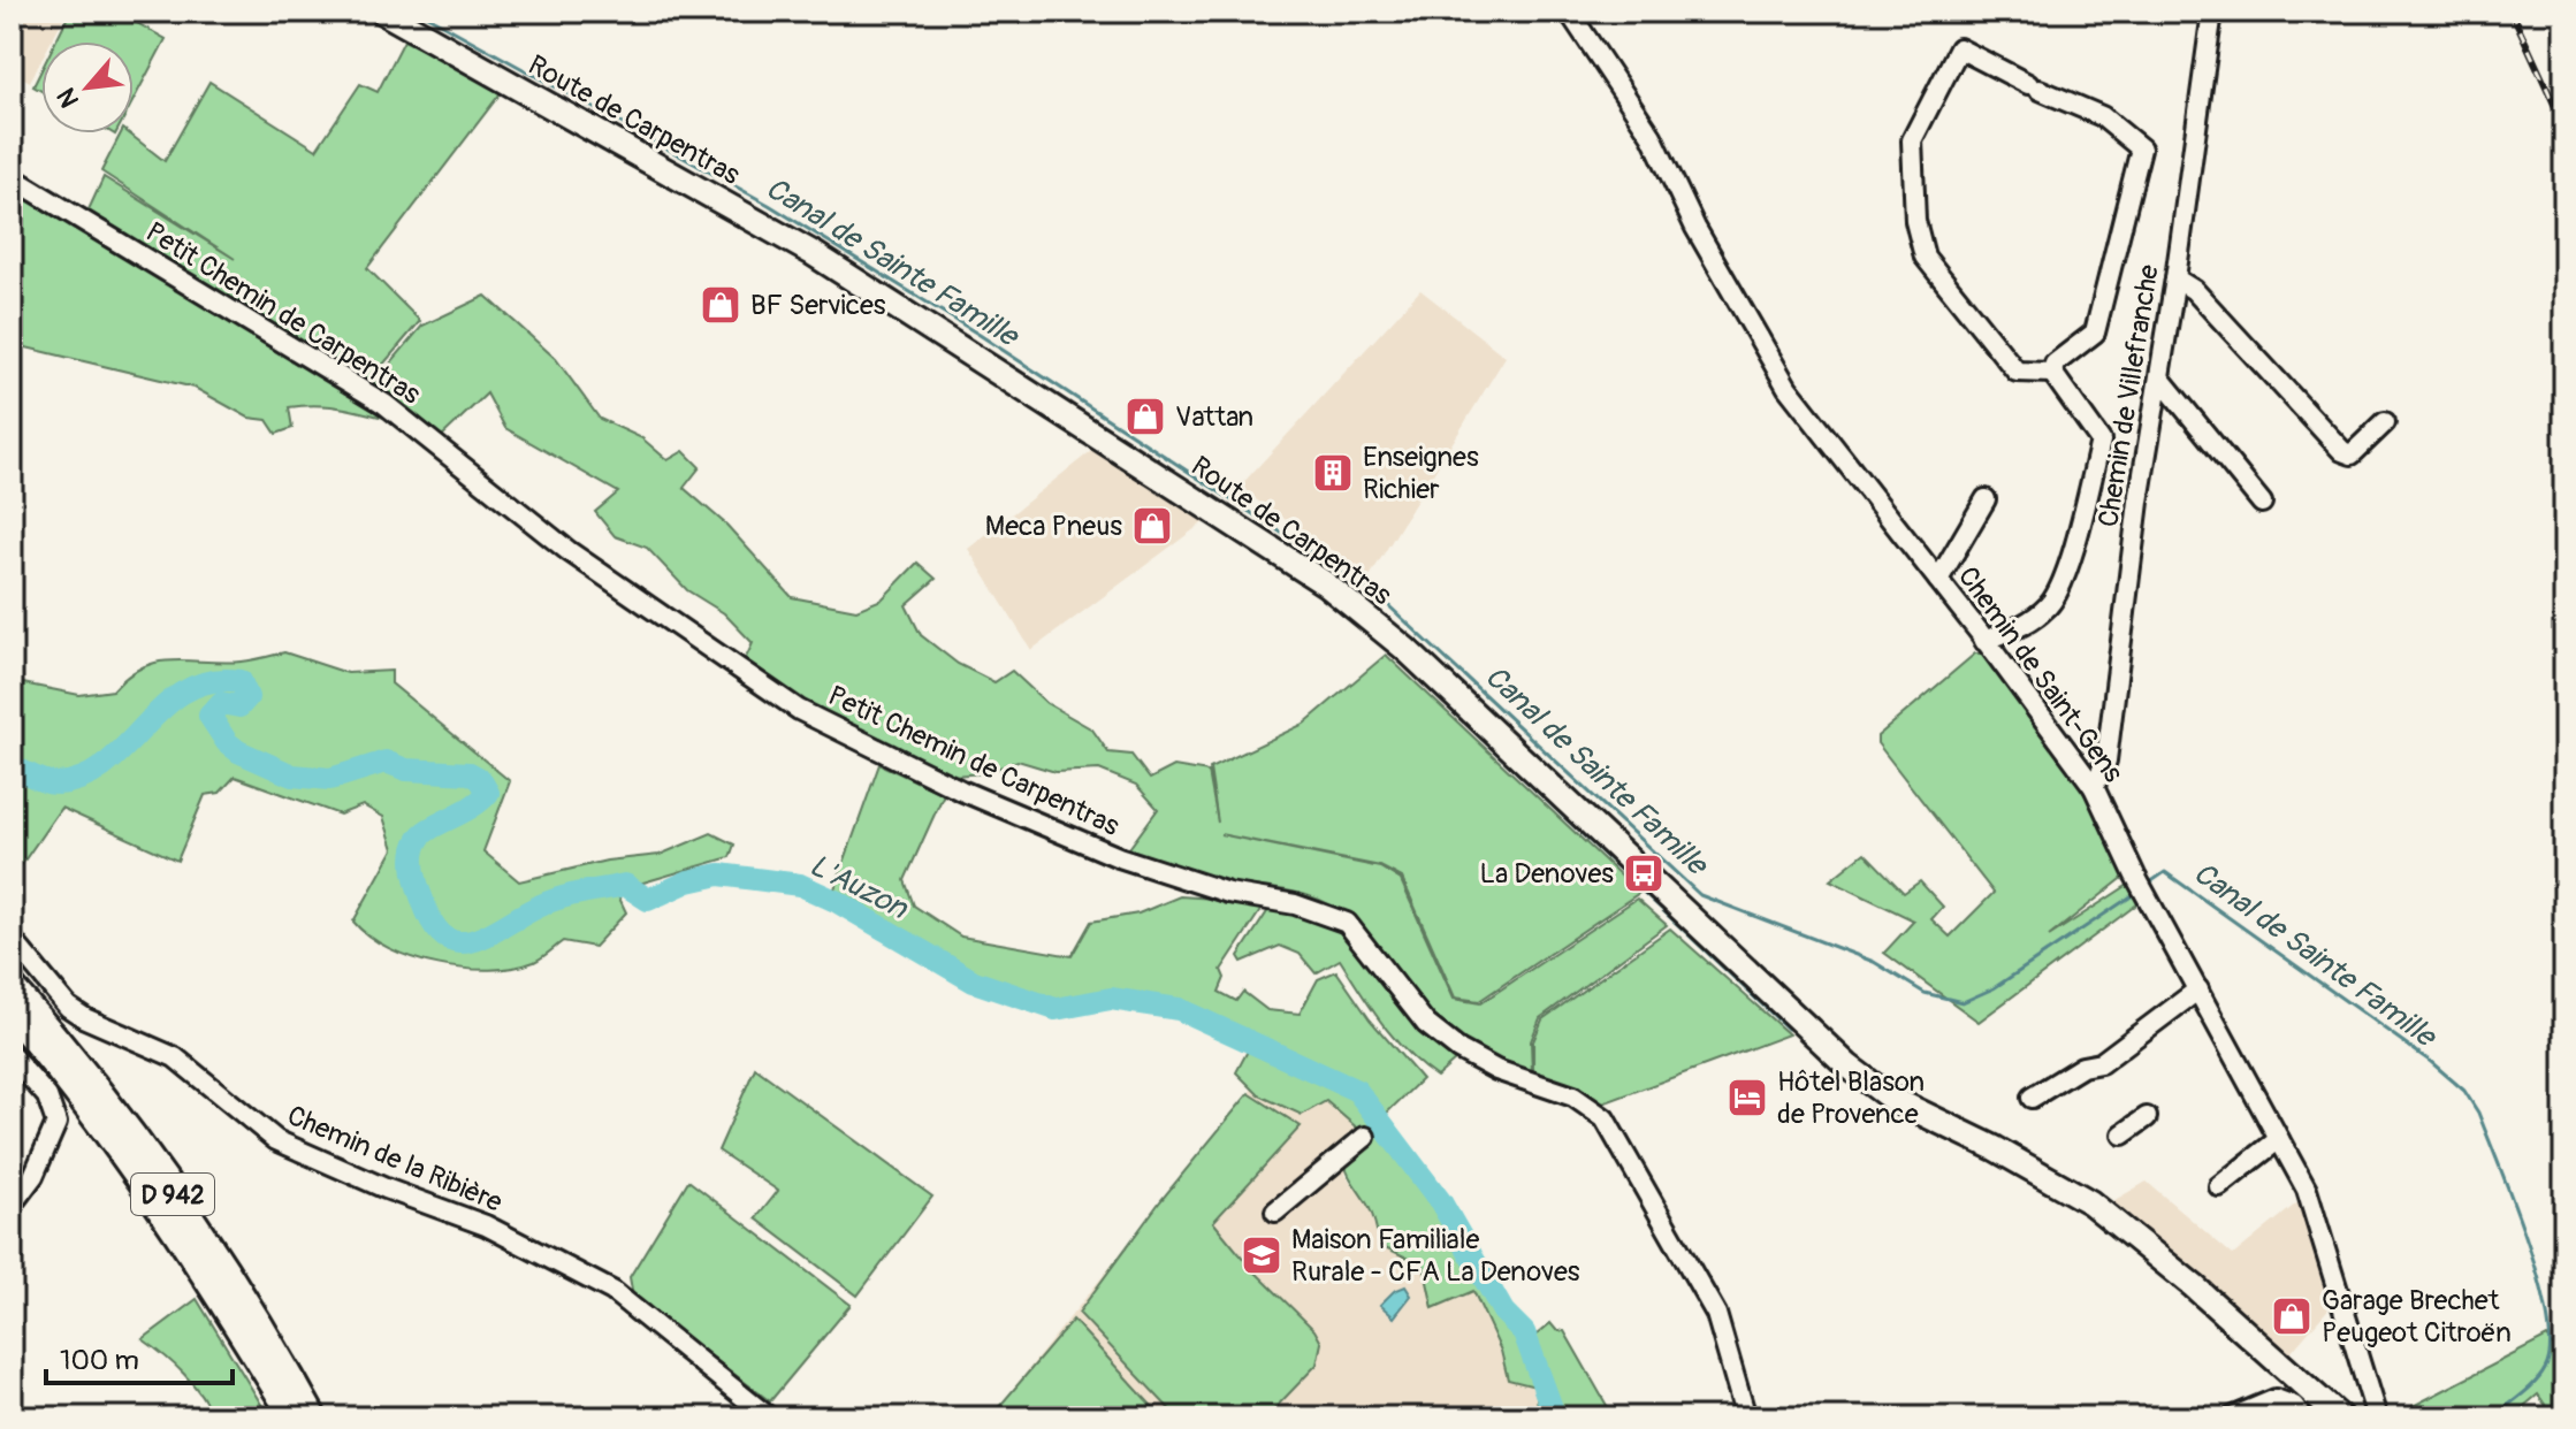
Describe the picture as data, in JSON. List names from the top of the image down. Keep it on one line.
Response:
{"streets":{"highway":["D 942"],"main road":["Route de Carpentras"],"street":["Petit Chemin de Carpentras","Chemin de Villefranche","Chemin de Saint-Gens","Chemin de la Ribière"]},"crossings":[["Chemin de Villefranche","Chemin de Saint-Gens"]],"water":["Canal de Sainte Famille","L'Auzon"],"places":{"shop":["BF Services","Vattan","Meca Pneus","Garage Brechet Peugeot Citroën"],"building":["Enseignes Richier"],"bus stop":["La Denoves"],"hotel":["Hôtel Blason de Provence"],"school or university":["Maison Familiale Rurale - CFA La Denoves"]},"scale_bar":"100 m","north":"bottom left"}
